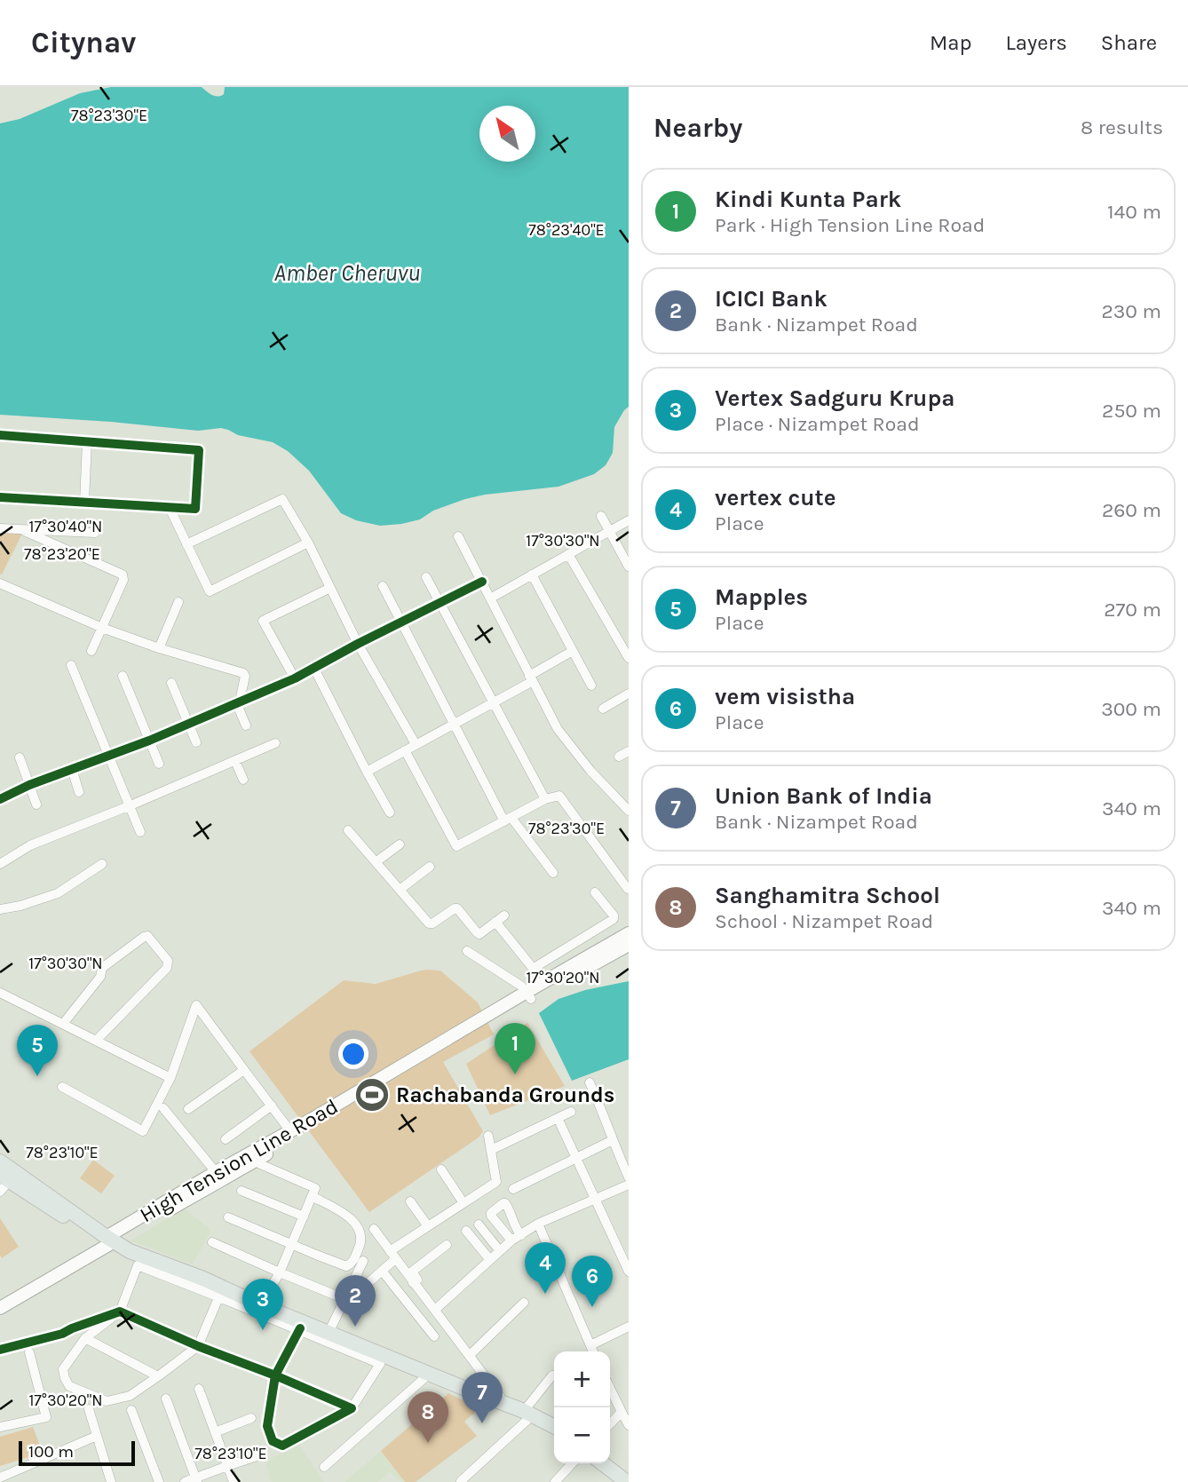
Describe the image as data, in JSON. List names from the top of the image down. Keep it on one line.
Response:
{"streets":{"main road":["High Tension Line Road"]},"water":["Amber Cheruvu"],"places":{"sports":["Rachabanda Grounds"]},"scale_bar":"100 m","north":"top left","page":{"header":"Citynav","nav":["Map","Layers","Share"],"heading":["Nearby","8 results"],"list":[{"mark":"1","name":"Kindi Kunta Park","note":"Park · High Tension Line Road","value":"140 m"},{"mark":"2","name":"ICICI Bank","note":"Bank · Nizampet Road","value":"230 m"},{"mark":"3","name":"Vertex Sadguru Krupa","note":"Place · Nizampet Road","value":"250 m"},{"mark":"4","name":"vertex cute","note":"Place","value":"260 m"},{"mark":"5","name":"Mapples","note":"Place","value":"270 m"},{"mark":"6","name":"vem visistha","note":"Place","value":"300 m"},{"mark":"7","name":"Union Bank of India","note":"Bank · Nizampet Road","value":"340 m"},{"mark":"8","name":"Sanghamitra School","note":"School · Nizampet Road","value":"340 m"}],"pins":["1","5","4","6","2","3","7","8"],"map_buttons":["+","−"],"scale":"100 m"},"coordinates":["78°23'30\"E","78°23'40\"E","17°30'40\"N","17°30'30\"N","78°23'20\"E","17°30'20\"N","78°23'10\"E"]}
